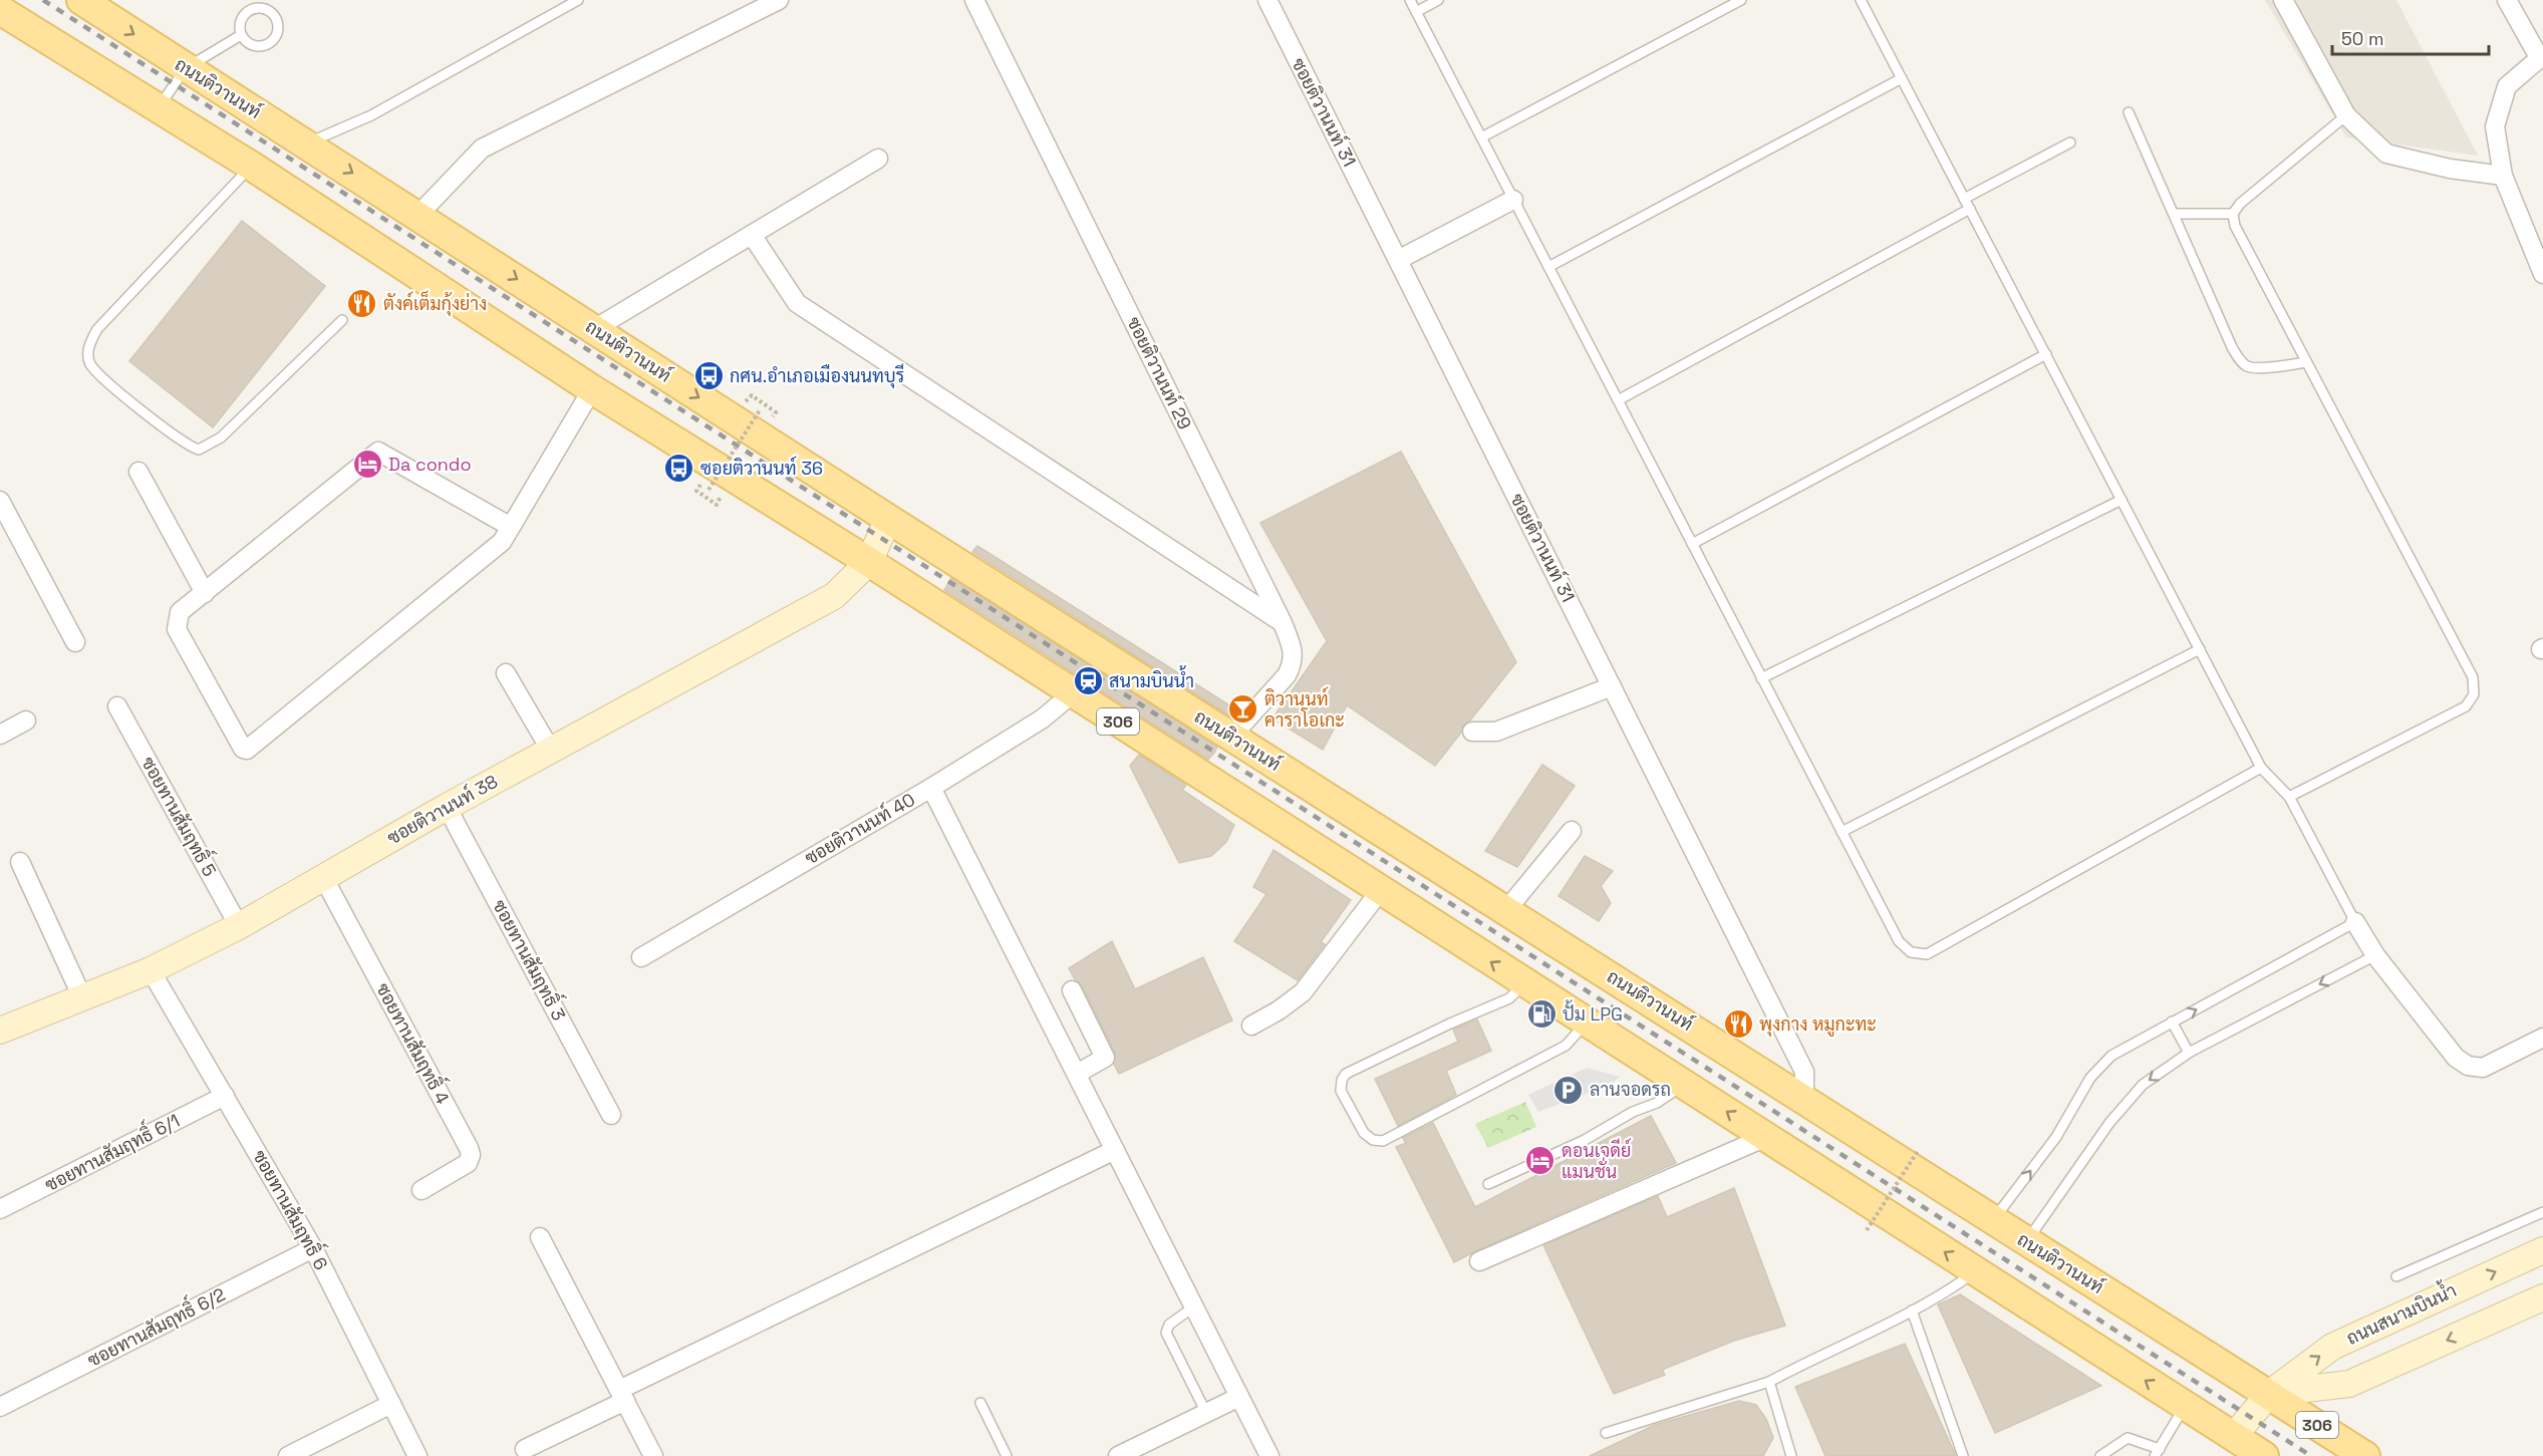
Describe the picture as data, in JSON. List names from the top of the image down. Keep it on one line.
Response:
{"streets":{"main road":["ถนนติวานนท์","306"],"street":["ซอยติวานนท์ 31","ซอยติวานนท์ 29","ซอยติวานนท์ 38","ซอยทานสัมฤทธิ์ 5","ซอยติวานนท์ 40","ซอยทานสัมฤทธิ์ 3","ซอยทานสัมฤทธิ์ 4","ซอยทานสัมฤทธิ์ 6/1","ซอยทานสัมฤทธิ์ 6","ถนนสนามบินน้ำ","ซอยทานสัมฤทธิ์ 6/2"]},"crossings":[["ถนนติวานนท์","ซอยติวานนท์ 31"],["ถนนติวานนท์","ซอยติวานนท์ 29"],["ถนนติวานนท์","ถนนสนามบินน้ำ"],["306","ซอยติวานนท์ 38"],["306","ซอยติวานนท์ 40"],["306","ถนนสนามบินน้ำ"],["ซอยติวานนท์ 38","ซอยทานสัมฤทธิ์ 5"],["ซอยติวานนท์ 38","ซอยทานสัมฤทธิ์ 3"],["ซอยติวานนท์ 38","ซอยทานสัมฤทธิ์ 4"],["ซอยติวานนท์ 38","ซอยทานสัมฤทธิ์ 6"],["ซอยทานสัมฤทธิ์ 6/1","ซอยทานสัมฤทธิ์ 6"],["ซอยทานสัมฤทธิ์ 6","ซอยทานสัมฤทธิ์ 6/2"]],"places":{"restaurant":["ตังค์เต็มกุ้งย่าง","พุงกาง หมูกะทะ"],"bus stop":["กศน.อำเภอเมืองนนทบุรี","ซอยติวานนท์ 36"],"hotel":["Da condo","ดอนเจดีย์ แมนชั่น"],"station":["สนามบินน้ำ"],"bar":["ติวานนท์ คาราโอเกะ"],"fuel station":["ปั้ม LPG"],"parking":["ลานจอดรถ"]},"scale_bar":"50 m"}
